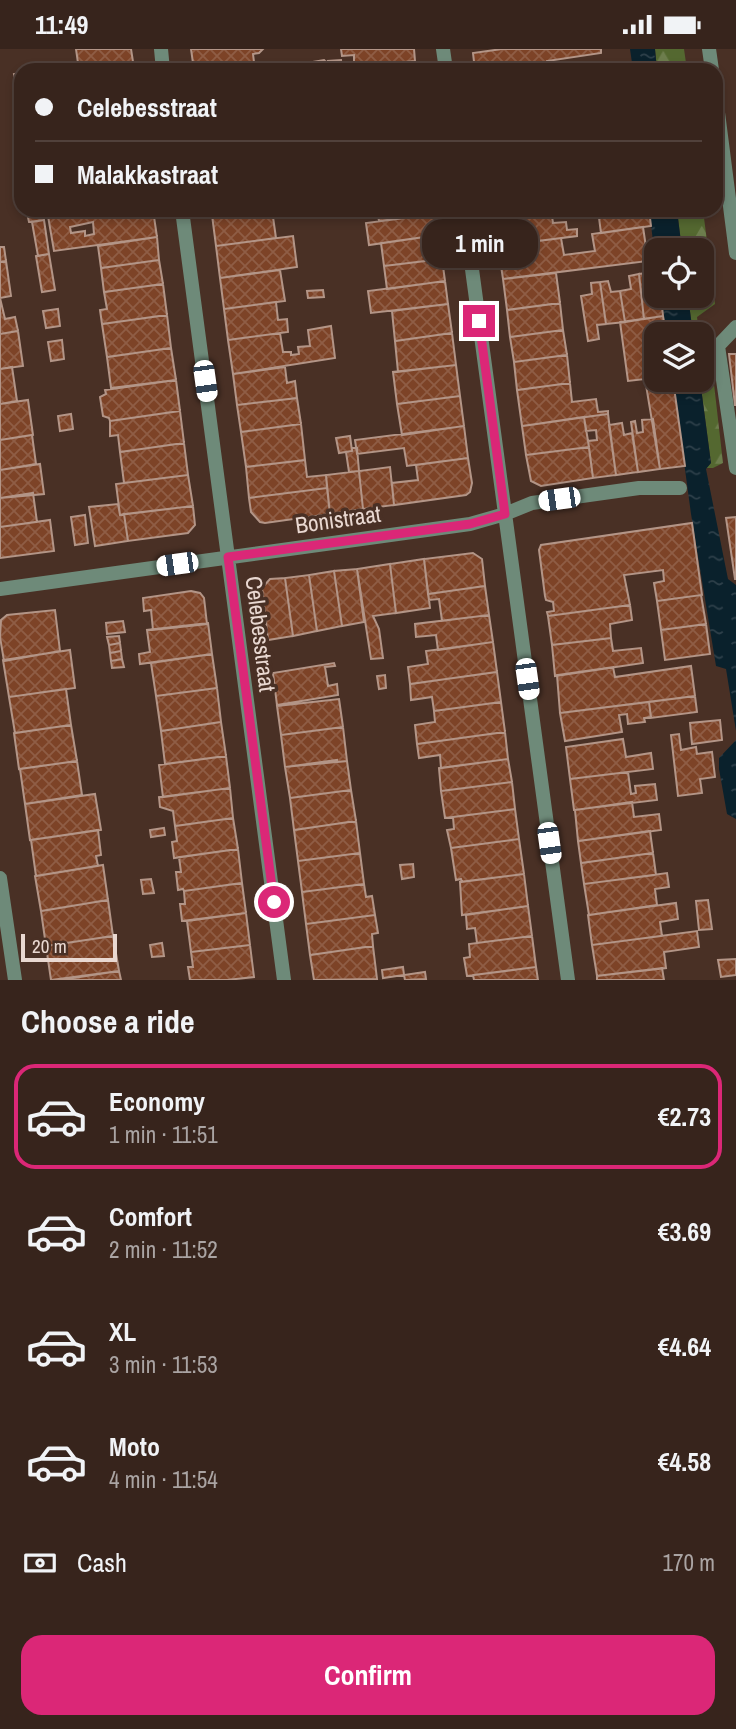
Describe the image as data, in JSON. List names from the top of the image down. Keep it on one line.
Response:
{"streets":{"street":["Bonistraat","Celebesstraat"]},"crossings":[["Bonistraat","Celebesstraat"]],"scale_bar":"20 m","page":{"status":"11:49","banner":["Celebesstraat","Malakkastraat"],"bubble":"1 min","scale":"20 m","heading":"Choose a ride","list":[{"name":"Economy","note":"1 min · 11:51","value":"€2.73"},{"name":"Comfort","note":"2 min · 11:52","value":"€3.69"},{"name":"XL","note":"3 min · 11:53","value":"€4.64"},{"name":"Moto","note":"4 min · 11:54","value":"€4.58"}],"pay":["Cash","170 m"],"buttons":"Confirm"}}
